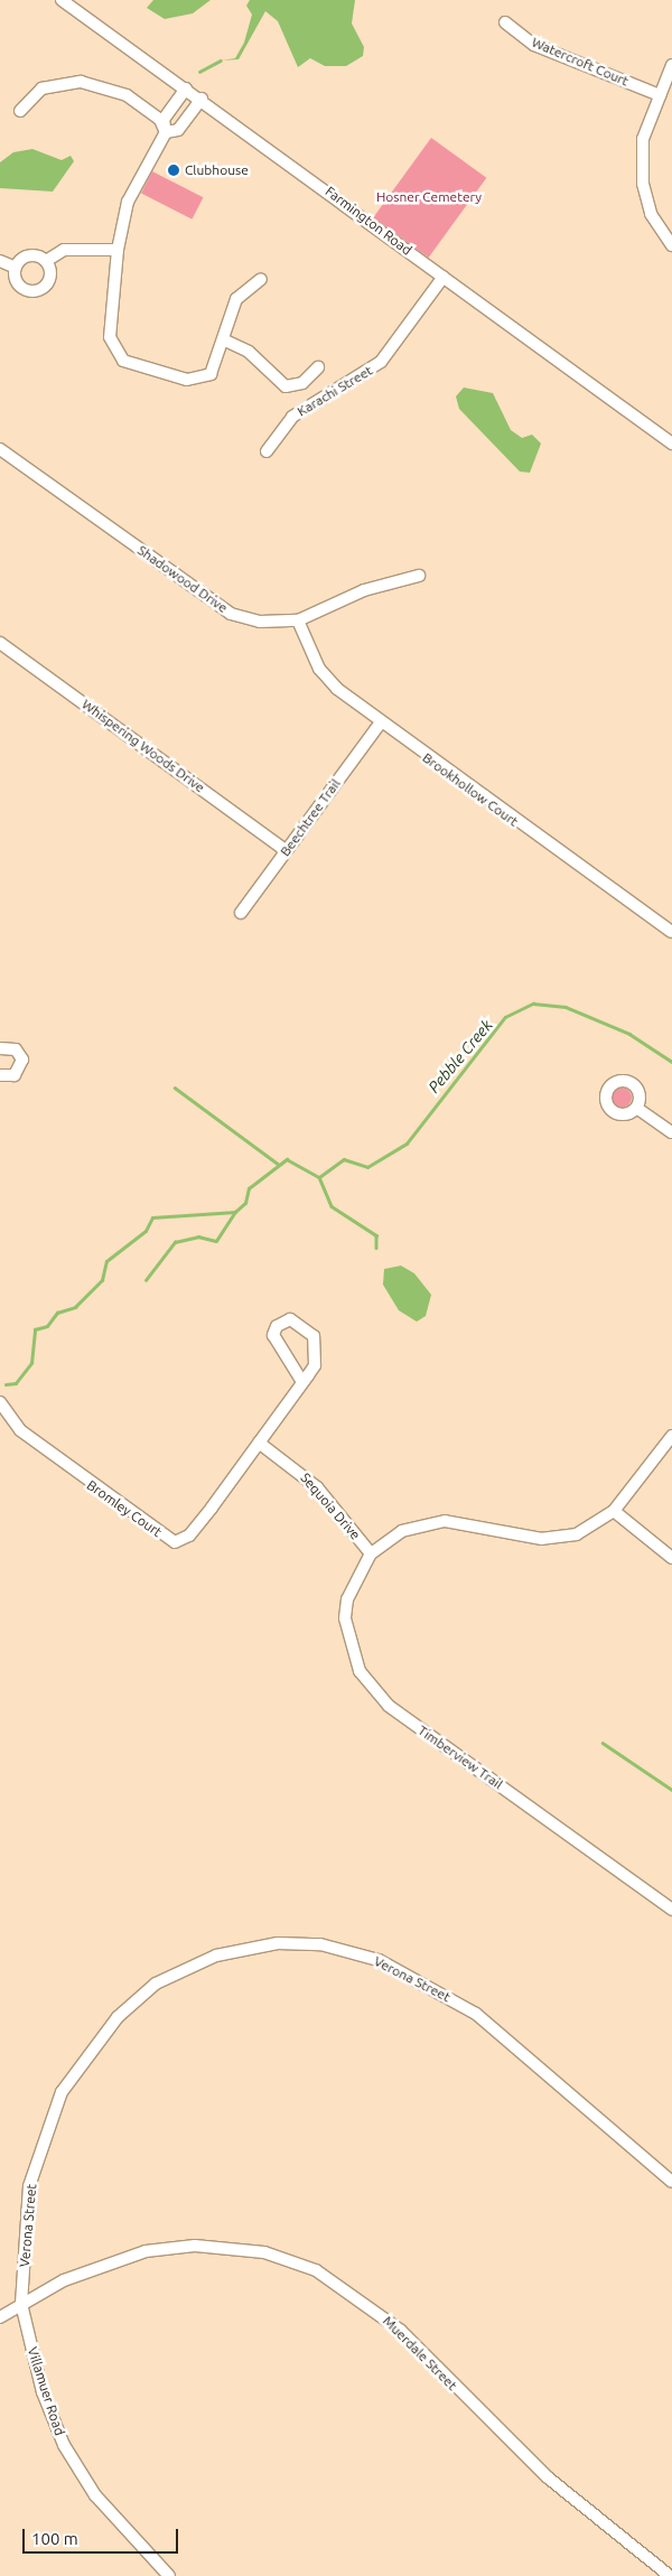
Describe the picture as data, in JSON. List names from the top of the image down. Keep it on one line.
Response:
{"streets":{"street":["Watercroft Court","Farmington Road","Karachi Street","Shadowood Drive","Whispering Woods Drive","Brookhollow Court","Beechtree Trail","Sequoia Drive","Bromley Court","Timberview Trail","Verona Street","Muerdale Street","Villamuer Road"]},"crossings":[["Farmington Road","Karachi Street"],["Shadowood Drive","Brookhollow Court"],["Whispering Woods Drive","Beechtree Trail"],["Brookhollow Court","Beechtree Trail"],["Sequoia Drive","Bromley Court"],["Sequoia Drive","Timberview Trail"],["Verona Street","Muerdale Street"],["Verona Street","Villamuer Road"],["Muerdale Street","Villamuer Road"]],"water":["Pebble Creek"],"parks":["Hosner Cemetery"],"places":["Clubhouse"],"scale_bar":"100 m"}
